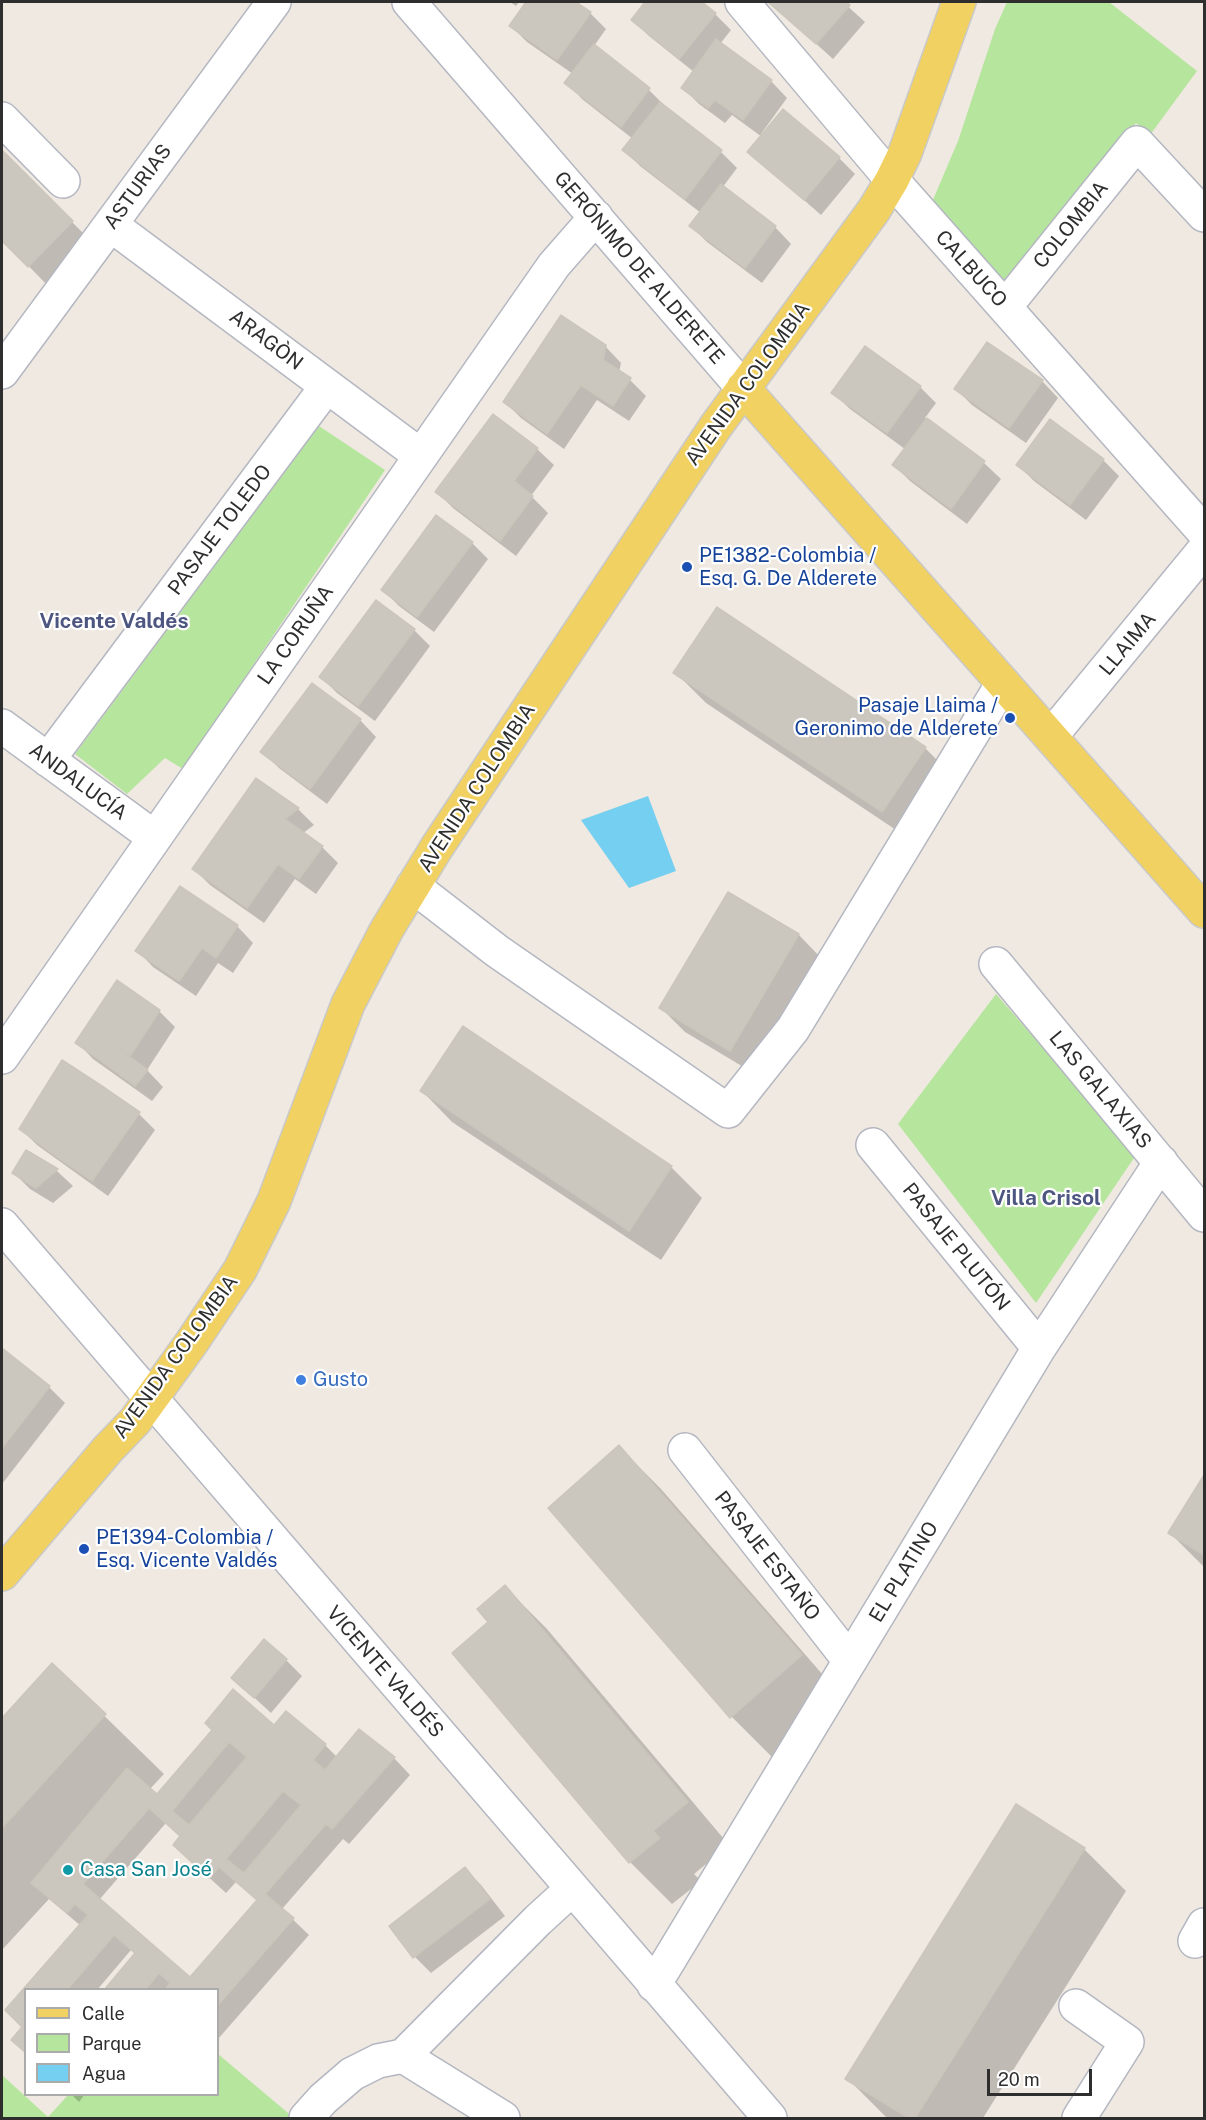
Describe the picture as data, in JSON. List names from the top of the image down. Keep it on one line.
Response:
{"streets":{"main road":["GERÓNIMO DE ALDERETE","AVENIDA COLOMBIA"],"street":["ASTURIAS","COLOMBIA","CALBUCO","ARAGÒN","PASAJE TOLEDO","LA CORUÑA","LLAIMA","ANDALUCÍA","LAS GALAXIAS","PASAJE PLUTÓN","PASAJE ESTAÑO","EL PLATINO","VICENTE VALDÉS"]},"crossings":[["ASTURIAS","ARAGÒN"],["COLOMBIA","CALBUCO"],["GERÓNIMO DE ALDERETE","AVENIDA COLOMBIA"],["GERÓNIMO DE ALDERETE","LA CORUÑA"],["GERÓNIMO DE ALDERETE","LLAIMA"],["CALBUCO","AVENIDA COLOMBIA"],["ARAGÒN","PASAJE TOLEDO"],["ARAGÒN","LA CORUÑA"],["AVENIDA COLOMBIA","VICENTE VALDÉS"],["PASAJE TOLEDO","ANDALUCÍA"],["LA CORUÑA","ANDALUCÍA"],["LAS GALAXIAS","EL PLATINO"],["PASAJE PLUTÓN","EL PLATINO"],["PASAJE ESTAÑO","EL PLATINO"],["EL PLATINO","VICENTE VALDÉS"]],"districts":["Vicente Valdés","Villa Crisol"],"places":["PE1382-Colombia / Esq. G. De Alderete","Pasaje Llaima / Geronimo de Alderete","Gusto","PE1394-Colombia / Esq. Vicente Valdés","Casa San José"],"legend":["Calle","Parque","Agua"],"scale_bar":"20 m"}
